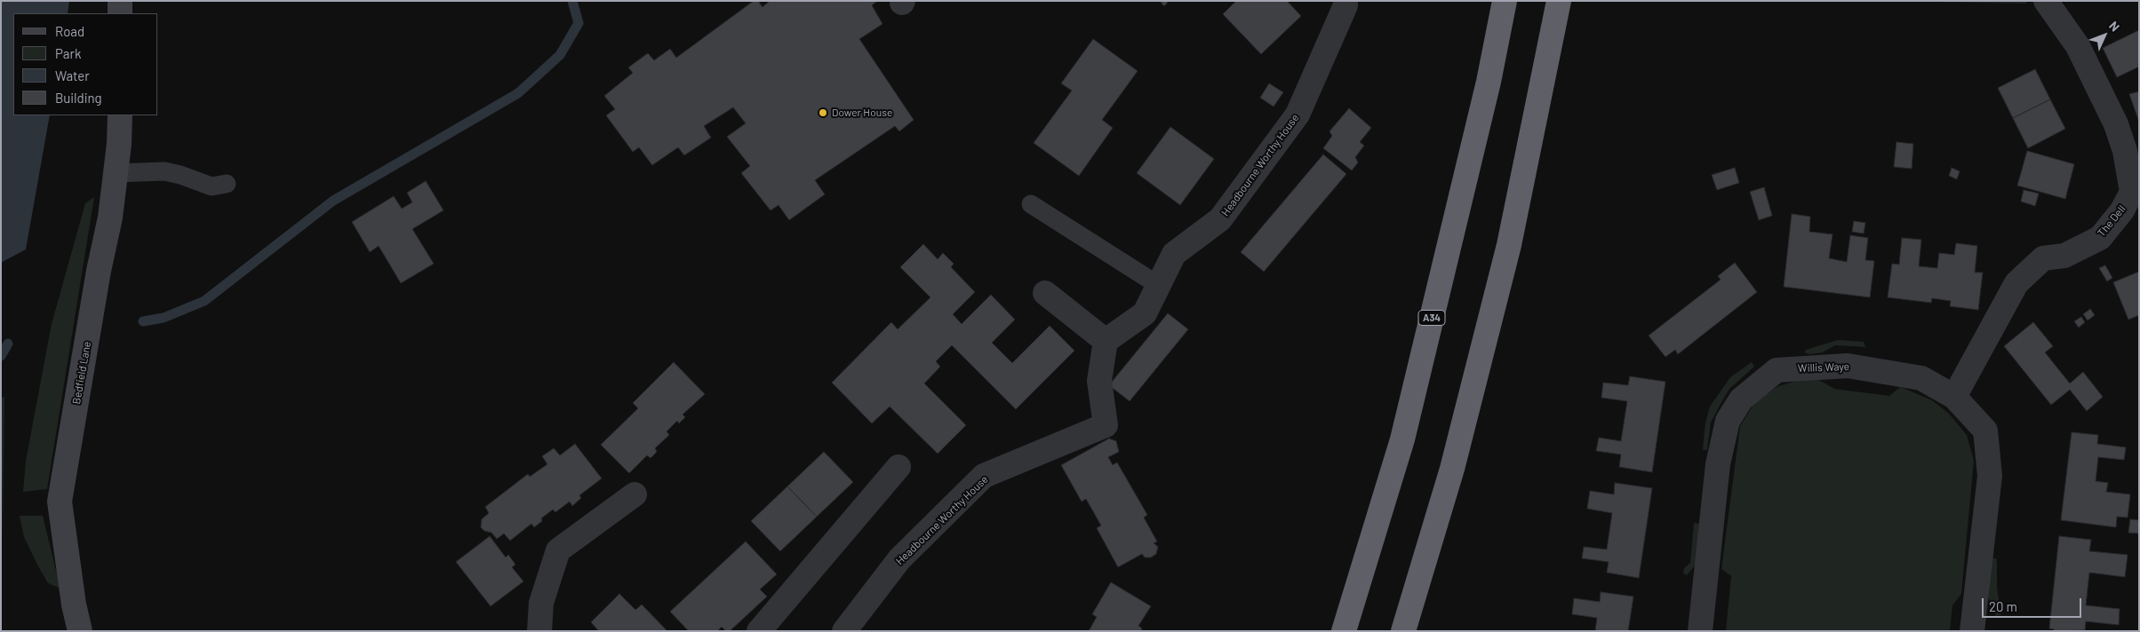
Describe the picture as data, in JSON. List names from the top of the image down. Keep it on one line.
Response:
{"streets":{"highway":["A34"],"street":["Headbourne Worthy House","The Dell","Willis Waye","Bedfield Lane"]},"crossings":[["The Dell","Willis Waye"]],"places":["Dower House"],"legend":["Road","Park","Water","Building"],"scale_bar":"20 m","north":"top right"}
